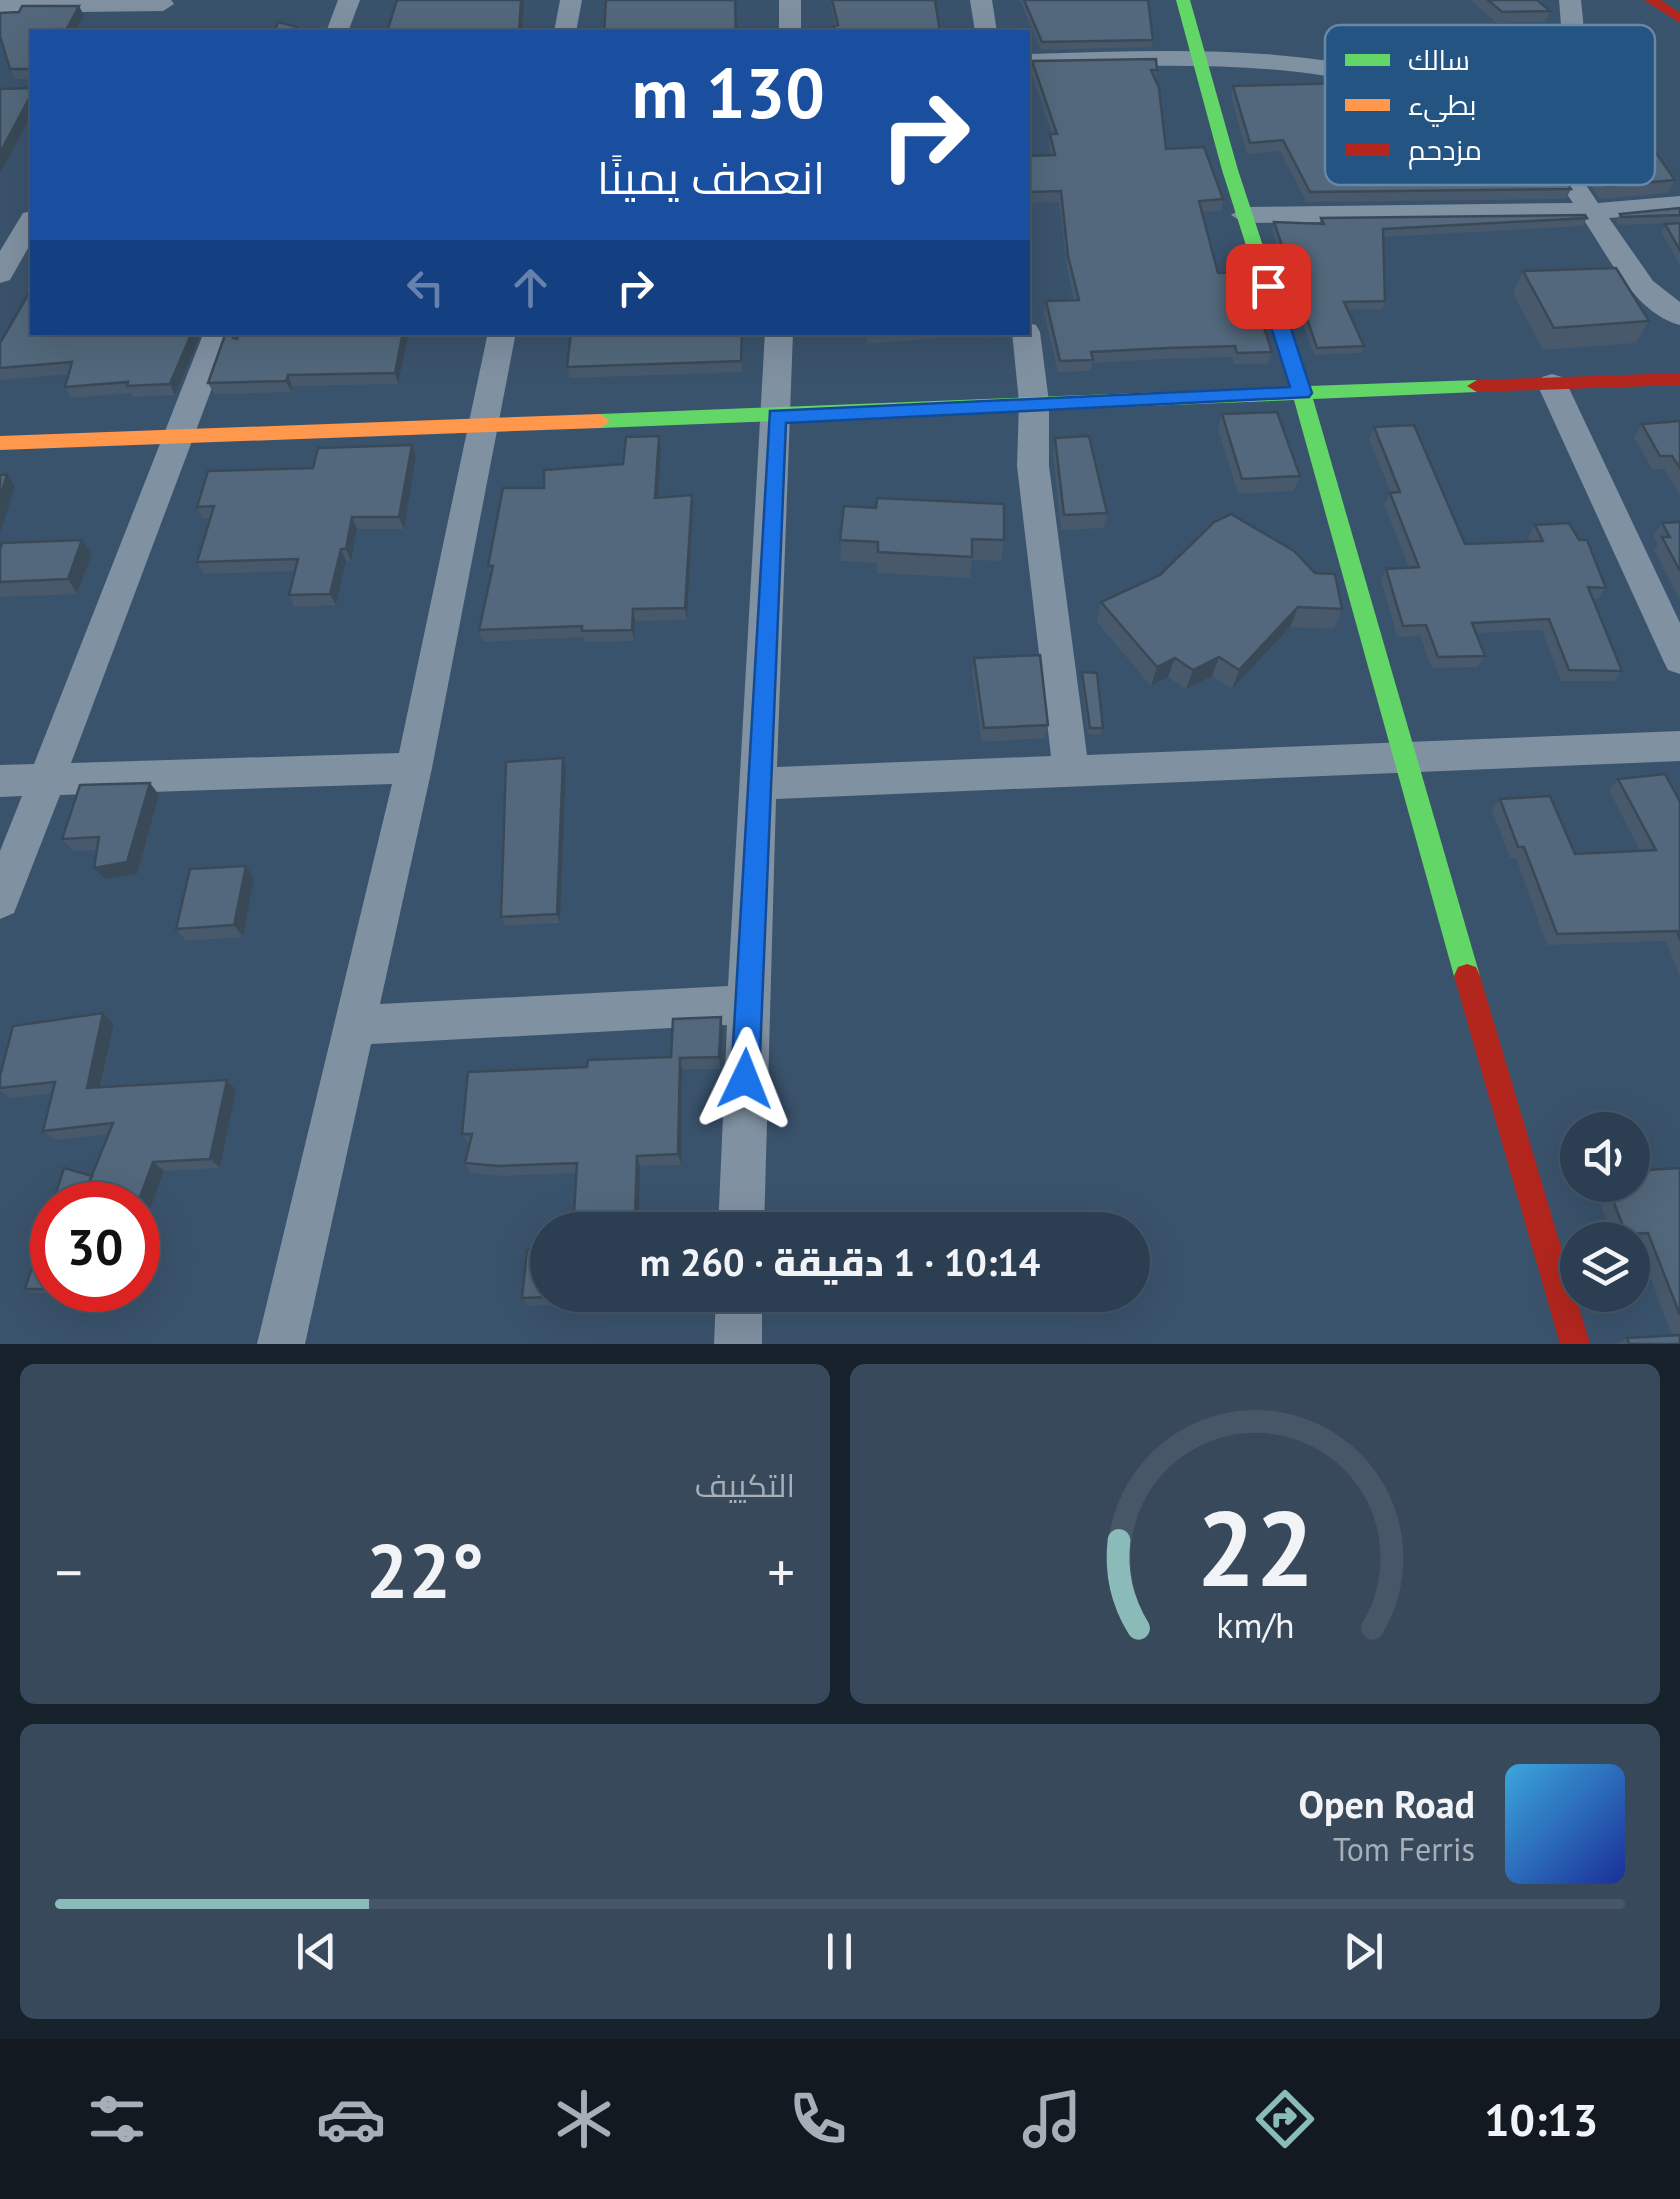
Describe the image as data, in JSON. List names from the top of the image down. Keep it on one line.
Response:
{"legend":["سالك","بطيء","مزدحم"],"page":{"turn":["130 m","انعطف يمينًا"],"limit":"30","trip":"10:14 · 1 دقيقة · 260 m","tile":"التكييف","heat":["−","22°","+"],"song":["Open Road","Tom Ferris"],"tabs":"10:13","gauge":["22","km/h"]}}
